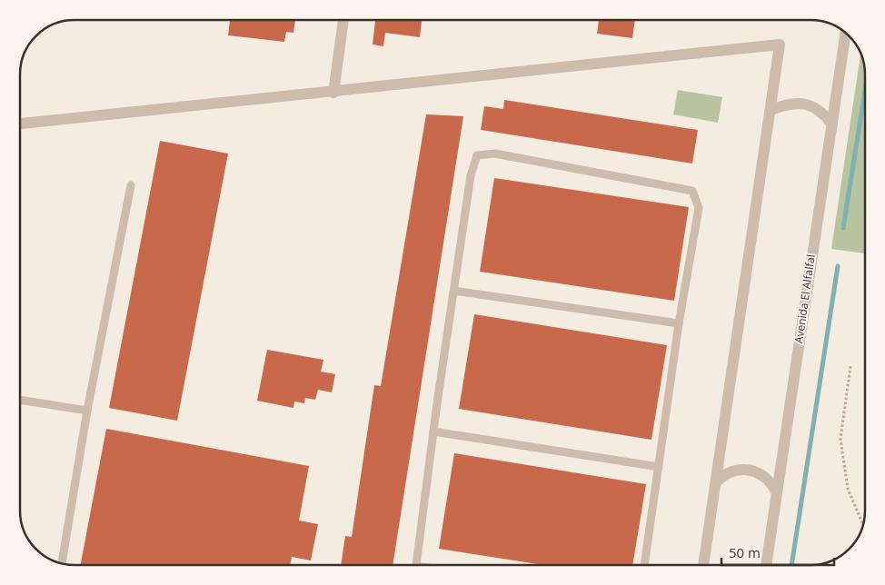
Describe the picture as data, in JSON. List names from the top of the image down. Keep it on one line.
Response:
{"streets":{"street":["Avenida El Alfalfal"]},"scale_bar":"50 m"}
